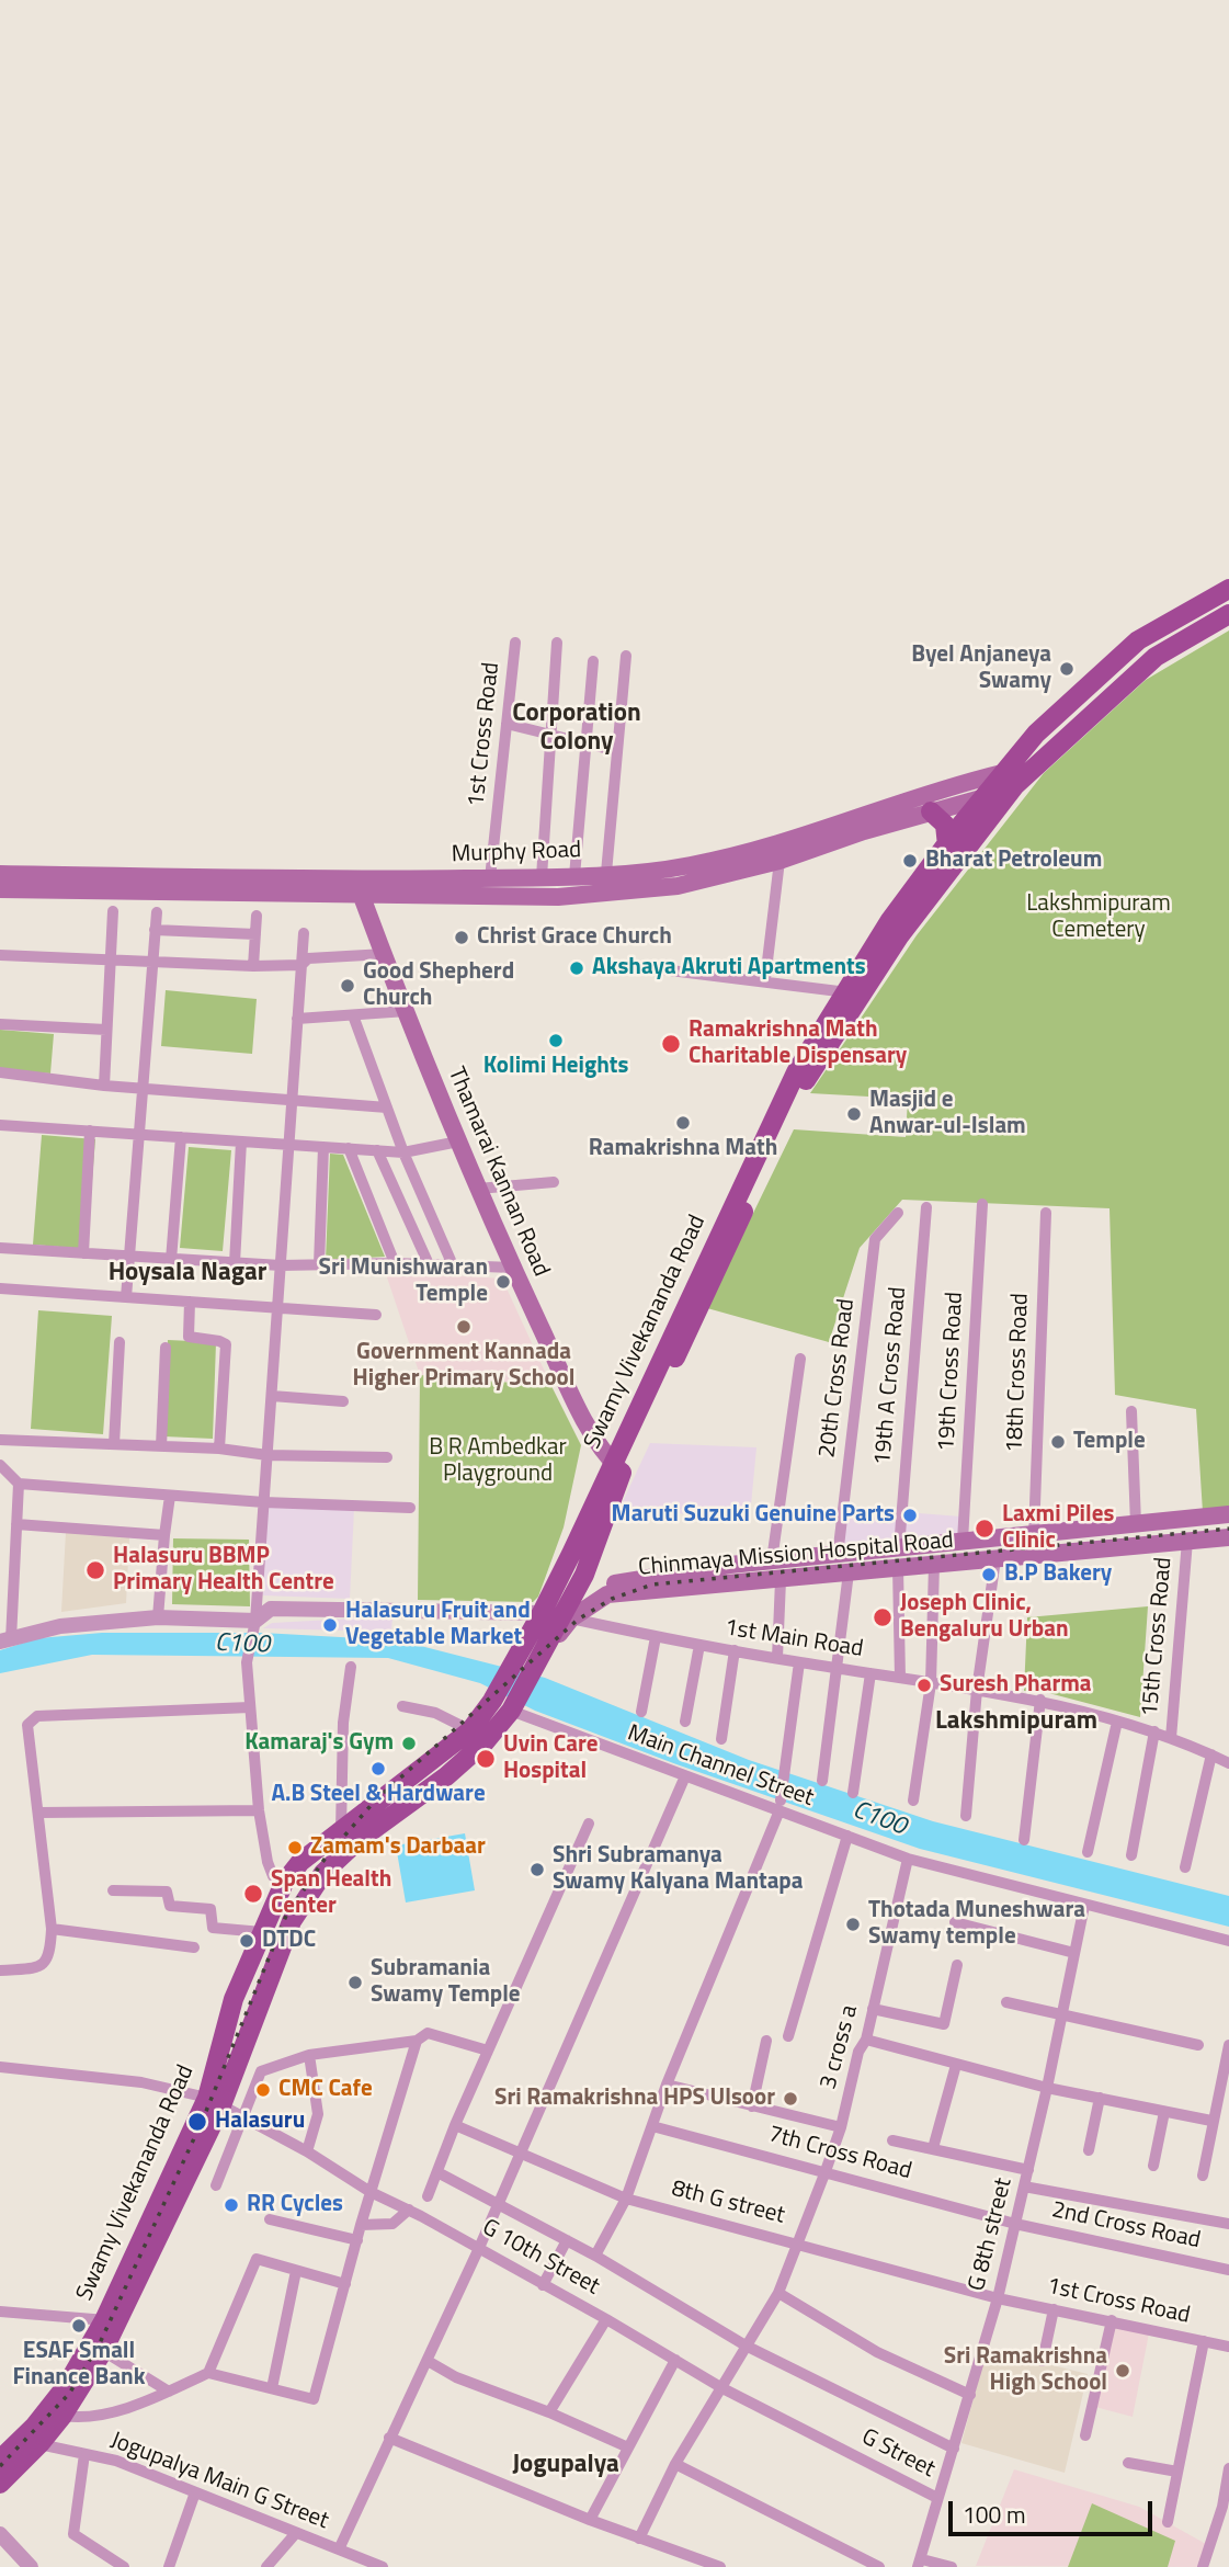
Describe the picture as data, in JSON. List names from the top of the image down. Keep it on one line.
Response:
{"streets":{"main road":["Murphy Road","Thamarai Kannan Road","Swamy Vivekananda Road","Chinmaya Mission Hospital Road"],"street":["1st Cross Road","19th Cross Road","18th Cross Road","19th A Cross Road","20th Cross Road","15th Cross Road","1st Main Road","Main Channel Street","3 cross a","7th Cross Road","8th G street","2nd Cross Road","G 8th street","G 10th Street","G Street","Jogupalya Main G Street"]},"crossings":[["1st Cross Road","Murphy Road"],["1st Cross Road","8th G street"],["1st Cross Road","G 8th street"],["Murphy Road","Thamarai Kannan Road"],["Murphy Road","Swamy Vivekananda Road"],["Thamarai Kannan Road","Swamy Vivekananda Road"],["Swamy Vivekananda Road","Chinmaya Mission Hospital Road"],["Swamy Vivekananda Road","Main Channel Street"],["Swamy Vivekananda Road","G 10th Street"],["Swamy Vivekananda Road","Jogupalya Main G Street"],["19th Cross Road","Chinmaya Mission Hospital Road"],["18th Cross Road","Chinmaya Mission Hospital Road"],["19th A Cross Road","Chinmaya Mission Hospital Road"],["20th Cross Road","Chinmaya Mission Hospital Road"],["Chinmaya Mission Hospital Road","15th Cross Road"],["Chinmaya Mission Hospital Road","1st Main Road"],["15th Cross Road","1st Main Road"],["Main Channel Street","3 cross a"],["Main Channel Street","G 8th street"],["3 cross a","7th Cross Road"],["3 cross a","8th G street"],["3 cross a","G 10th Street"],["7th Cross Road","2nd Cross Road"],["7th Cross Road","G 8th street"],["8th G street","G 8th street"],["2nd Cross Road","G 8th street"],["G 8th street","G Street"],["G 10th Street","G Street"]],"districts":["Corporation Colony","Hoysala Nagar","Lakshmipuram","Jogupalya"],"water":["C100"],"parks":["Lakshmipuram Cemetery","B R Ambedkar Playground"],"places":["Byel Anjaneya Swamy","Bharat Petroleum","Christ Grace Church","Akshaya Akruti Apartments","Good Shepherd Church","Kolimi Heights","Ramakrishna Math Charitable Dispensary","Masjid e Anwar-ul-Islam","Ramakrishna Math","Sri Munishwaran Temple","Government Kannada Higher Primary School","Temple","Maruti Suzuki Genuine Parts","Laxmi Piles Clinic","Halasuru BBMP Primary Health Centre","B.P Bakery","Joseph Clinic, Bengaluru Urban","Halasuru Fruit and Vegetable Market","Suresh Pharma","Kamaraj's Gym","Uvin Care Hospital","A.B Steel & Hardware","Zamam's Darbaar","Shri Subramanya Swamy Kalyana Mantapa","Span Health Center","Thotada Muneshwara Swamy temple","DTDC","Subramania Swamy Temple","CMC Cafe","Sri Ramakrishna HPS Ulsoor","Halasuru","RR Cycles","ESAF Small Finance Bank","Sri Ramakrishna High School"],"scale_bar":"100 m"}
